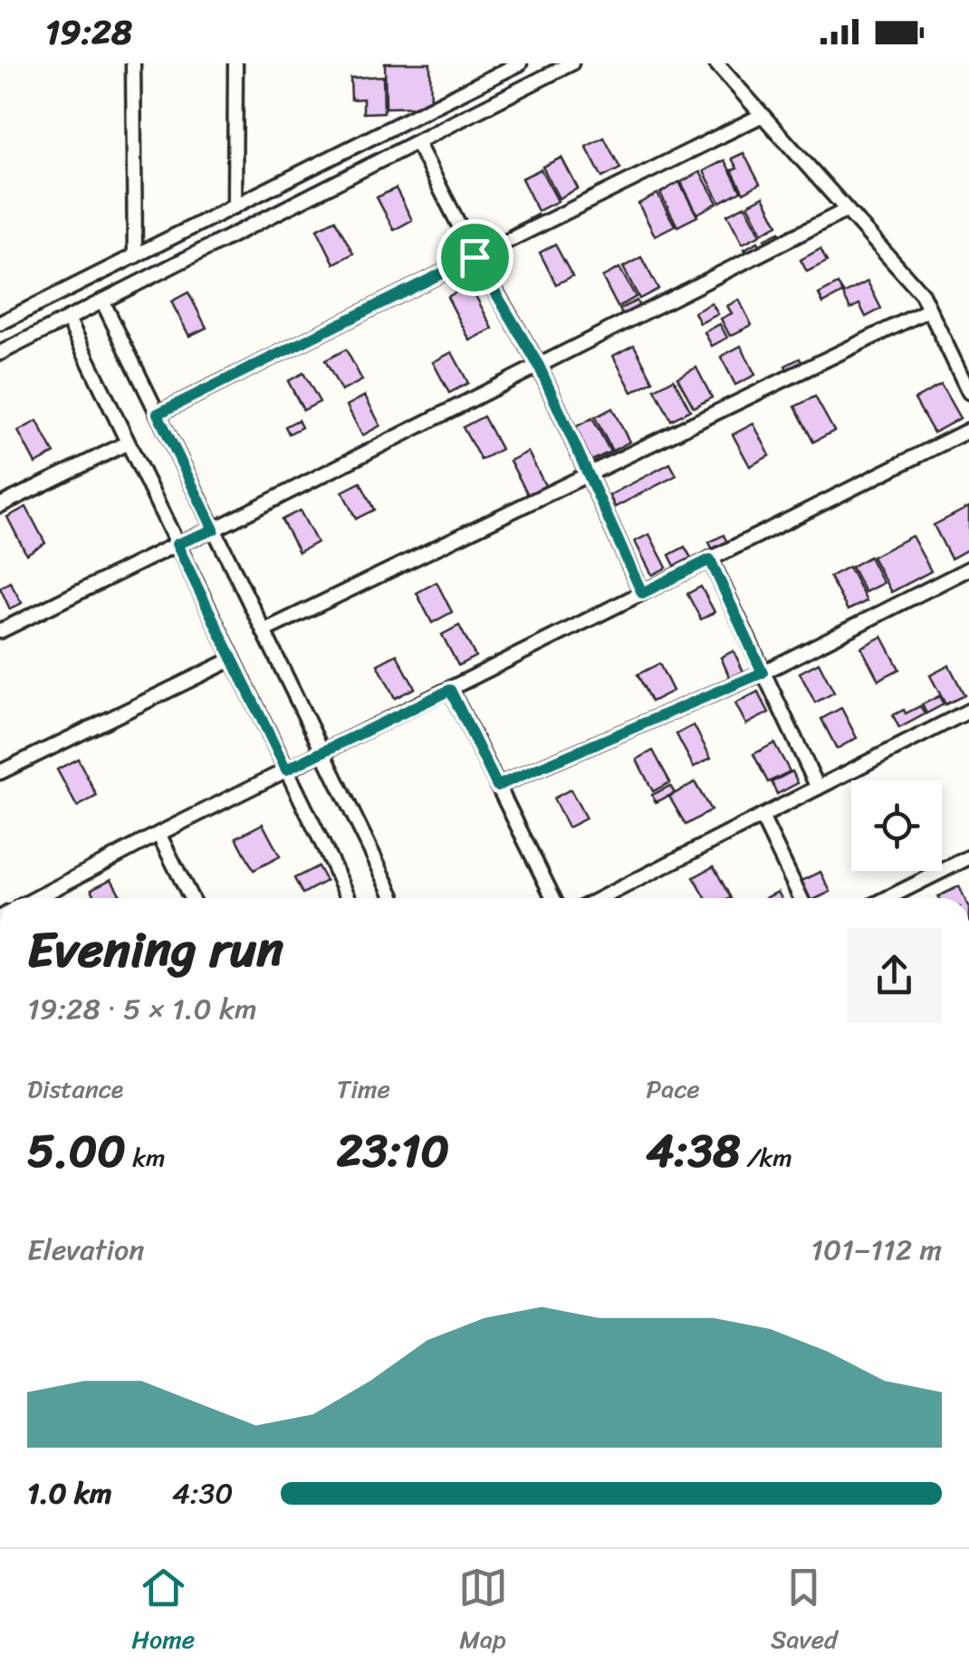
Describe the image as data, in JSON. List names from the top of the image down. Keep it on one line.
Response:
{"page":{"status":"19:28","heading":["Evening run","19:28 · 5 × 1.0 km"],"stats":[["Distance","5.00 km"],["Time","23:10"],["Pace","4:38 /km"]],"chart":["Elevation","101–112 m"],"list":[{"name":"1.0 km","note":"4:30"}],"tabs":["Home","Map","Saved"]}}
